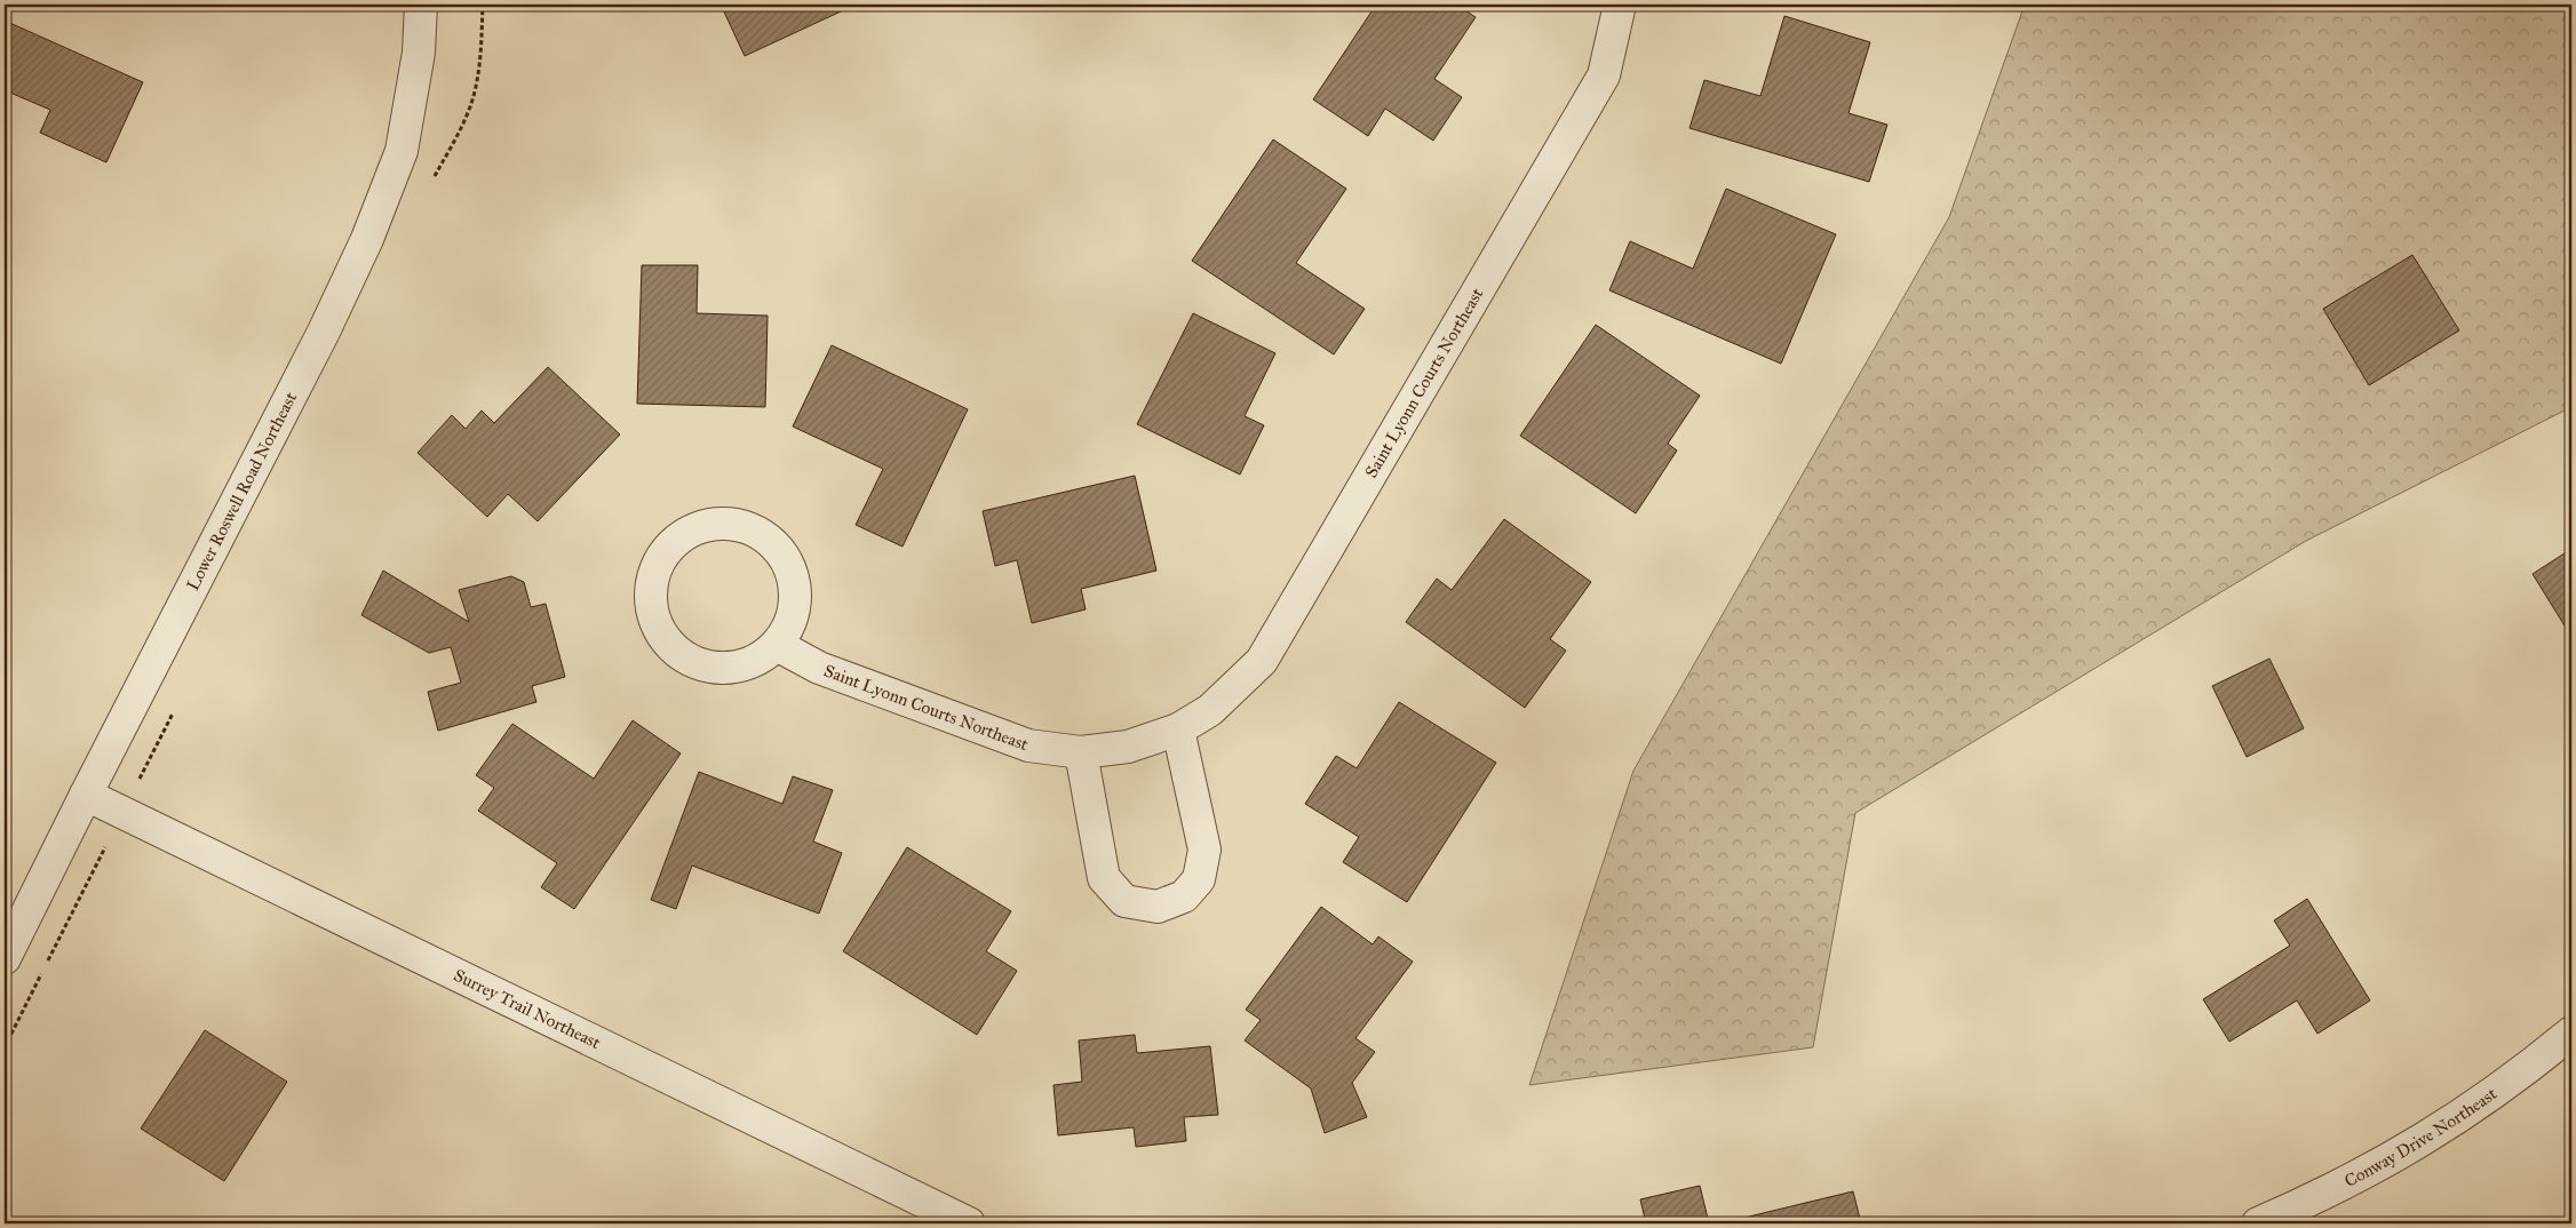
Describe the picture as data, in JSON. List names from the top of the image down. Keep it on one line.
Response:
{"streets":{"street":["Saint Lyonn Courts Northeast","Lower Roswell Road Northeast","Surrey Trail Northeast","Conway Drive Northeast"]},"crossings":[["Lower Roswell Road Northeast","Surrey Trail Northeast"]]}
